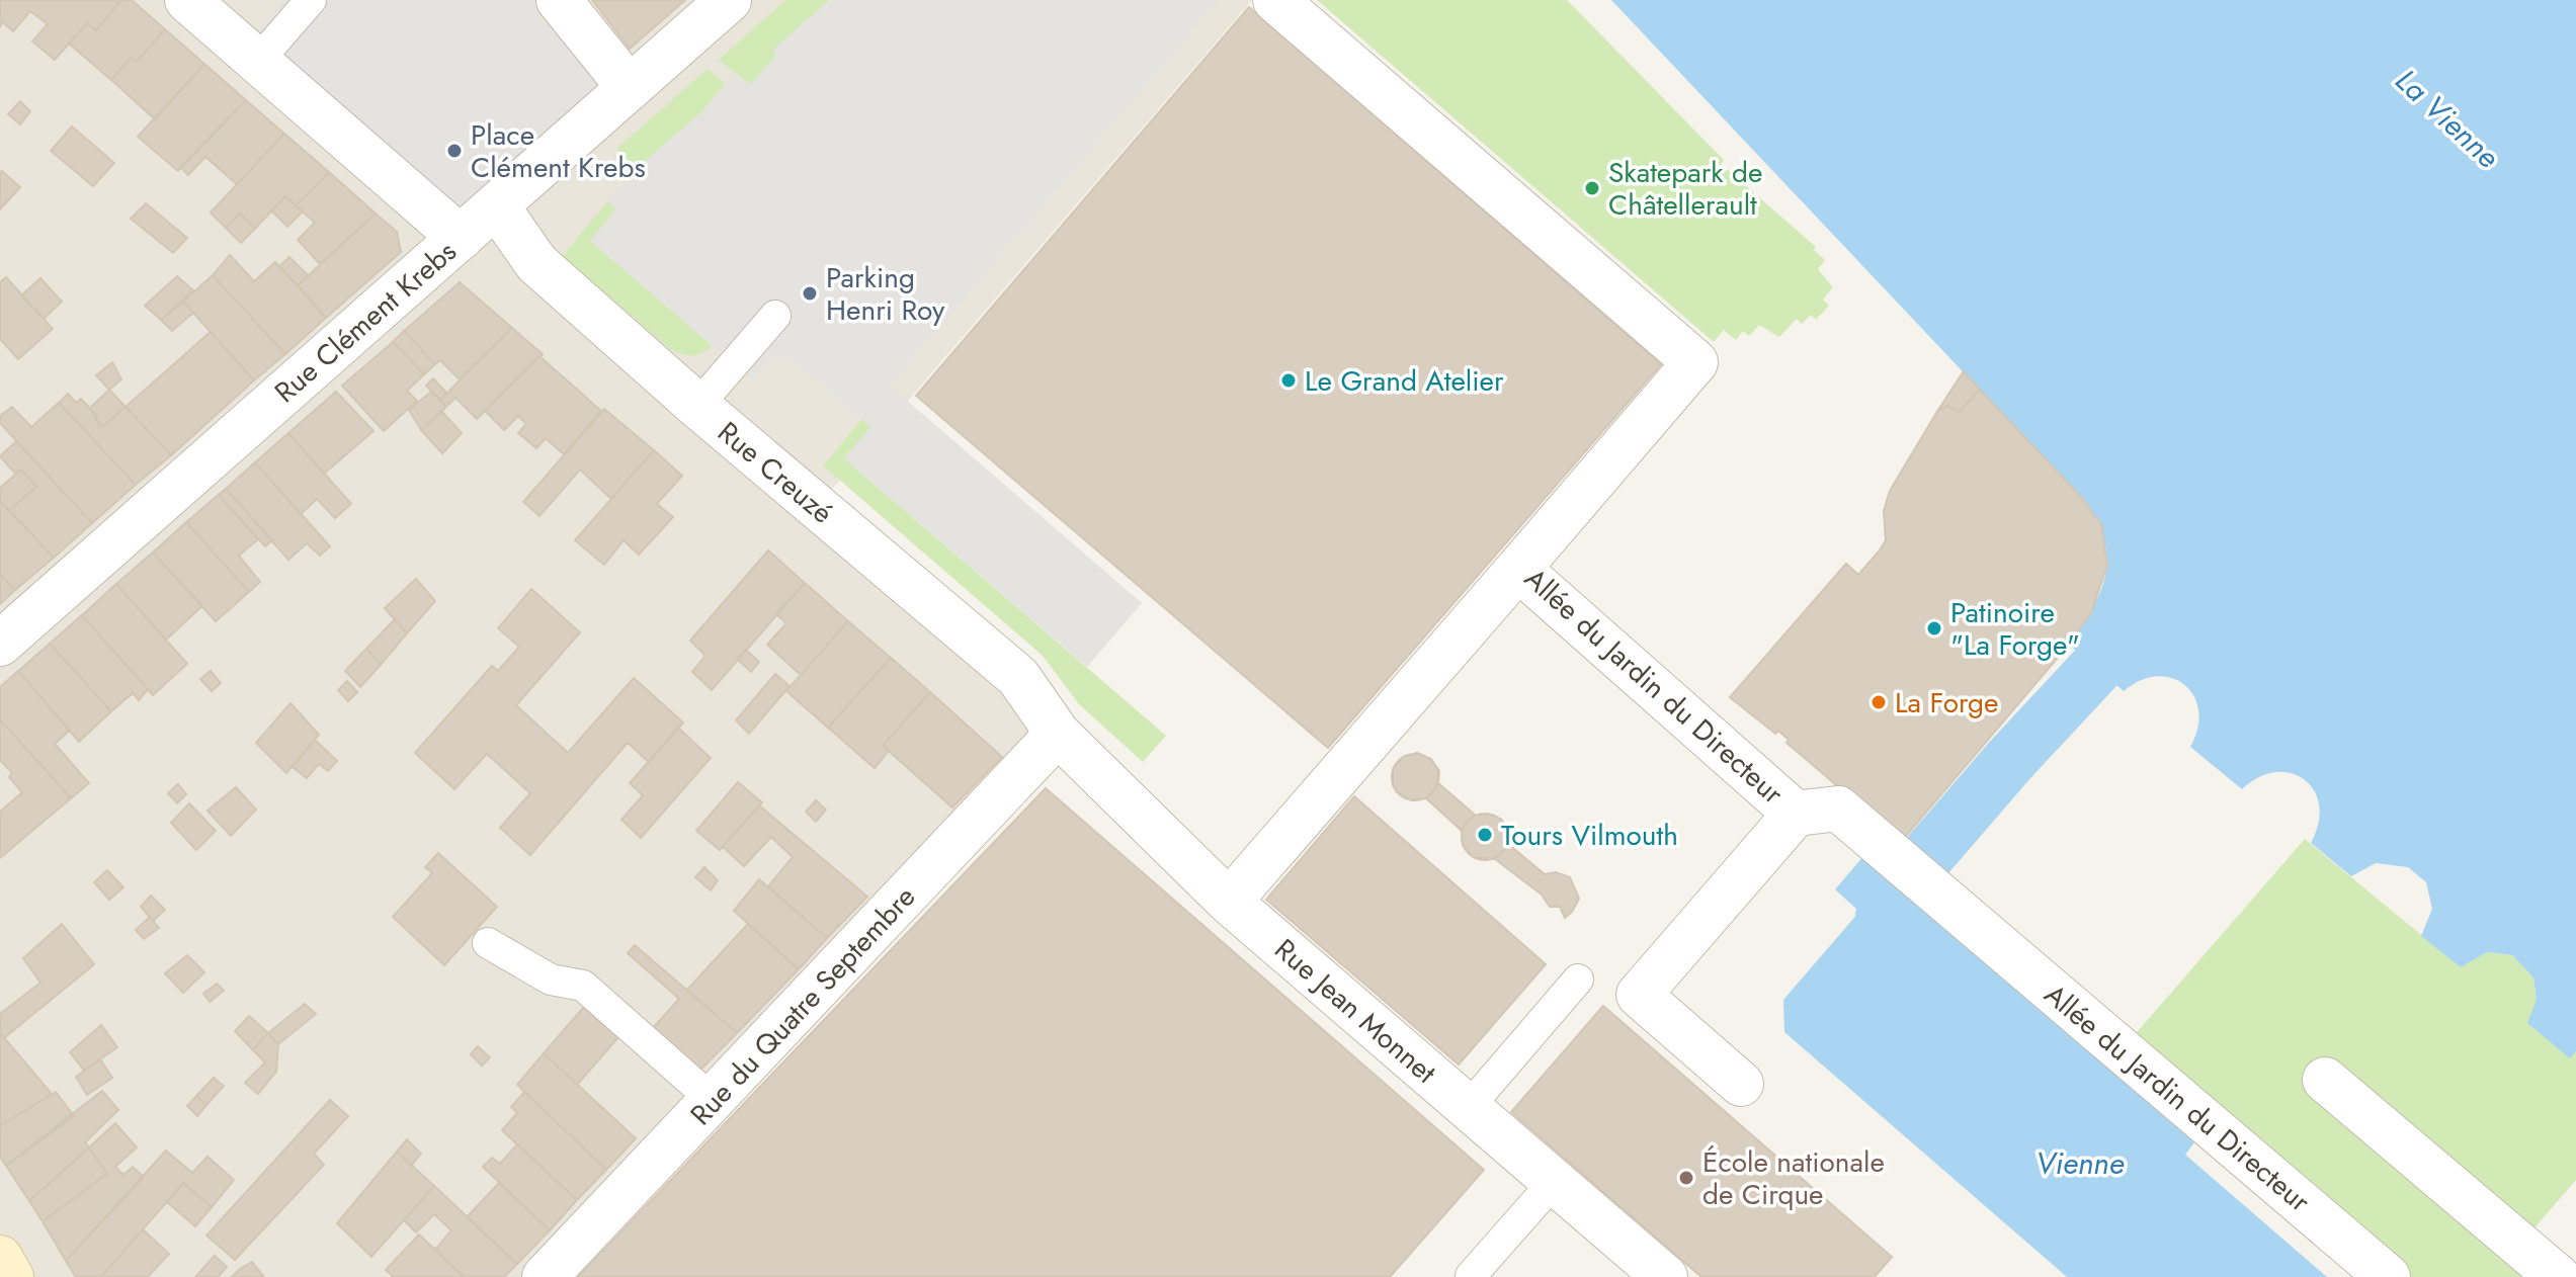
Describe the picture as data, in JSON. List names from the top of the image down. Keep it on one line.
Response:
{"streets":{"street":["Rue Clément Krebs","Rue Creuzé","Allée du Jardin du Directeur","Rue du Quatre Septembre","Rue Jean Monnet"]},"crossings":[["Rue Clément Krebs","Rue Creuzé"],["Rue Creuzé","Rue du Quatre Septembre"],["Rue Creuzé","Rue Jean Monnet"],["Rue du Quatre Septembre","Rue Jean Monnet"]],"water":["La Vienne","Vienne"],"places":["Place Clément Krebs","Skatepark de Châtellerault","Parking Henri Roy","Le Grand Atelier","Patinoire \"La Forge\"","La Forge","Tours Vilmouth","École nationale de Cirque"]}
